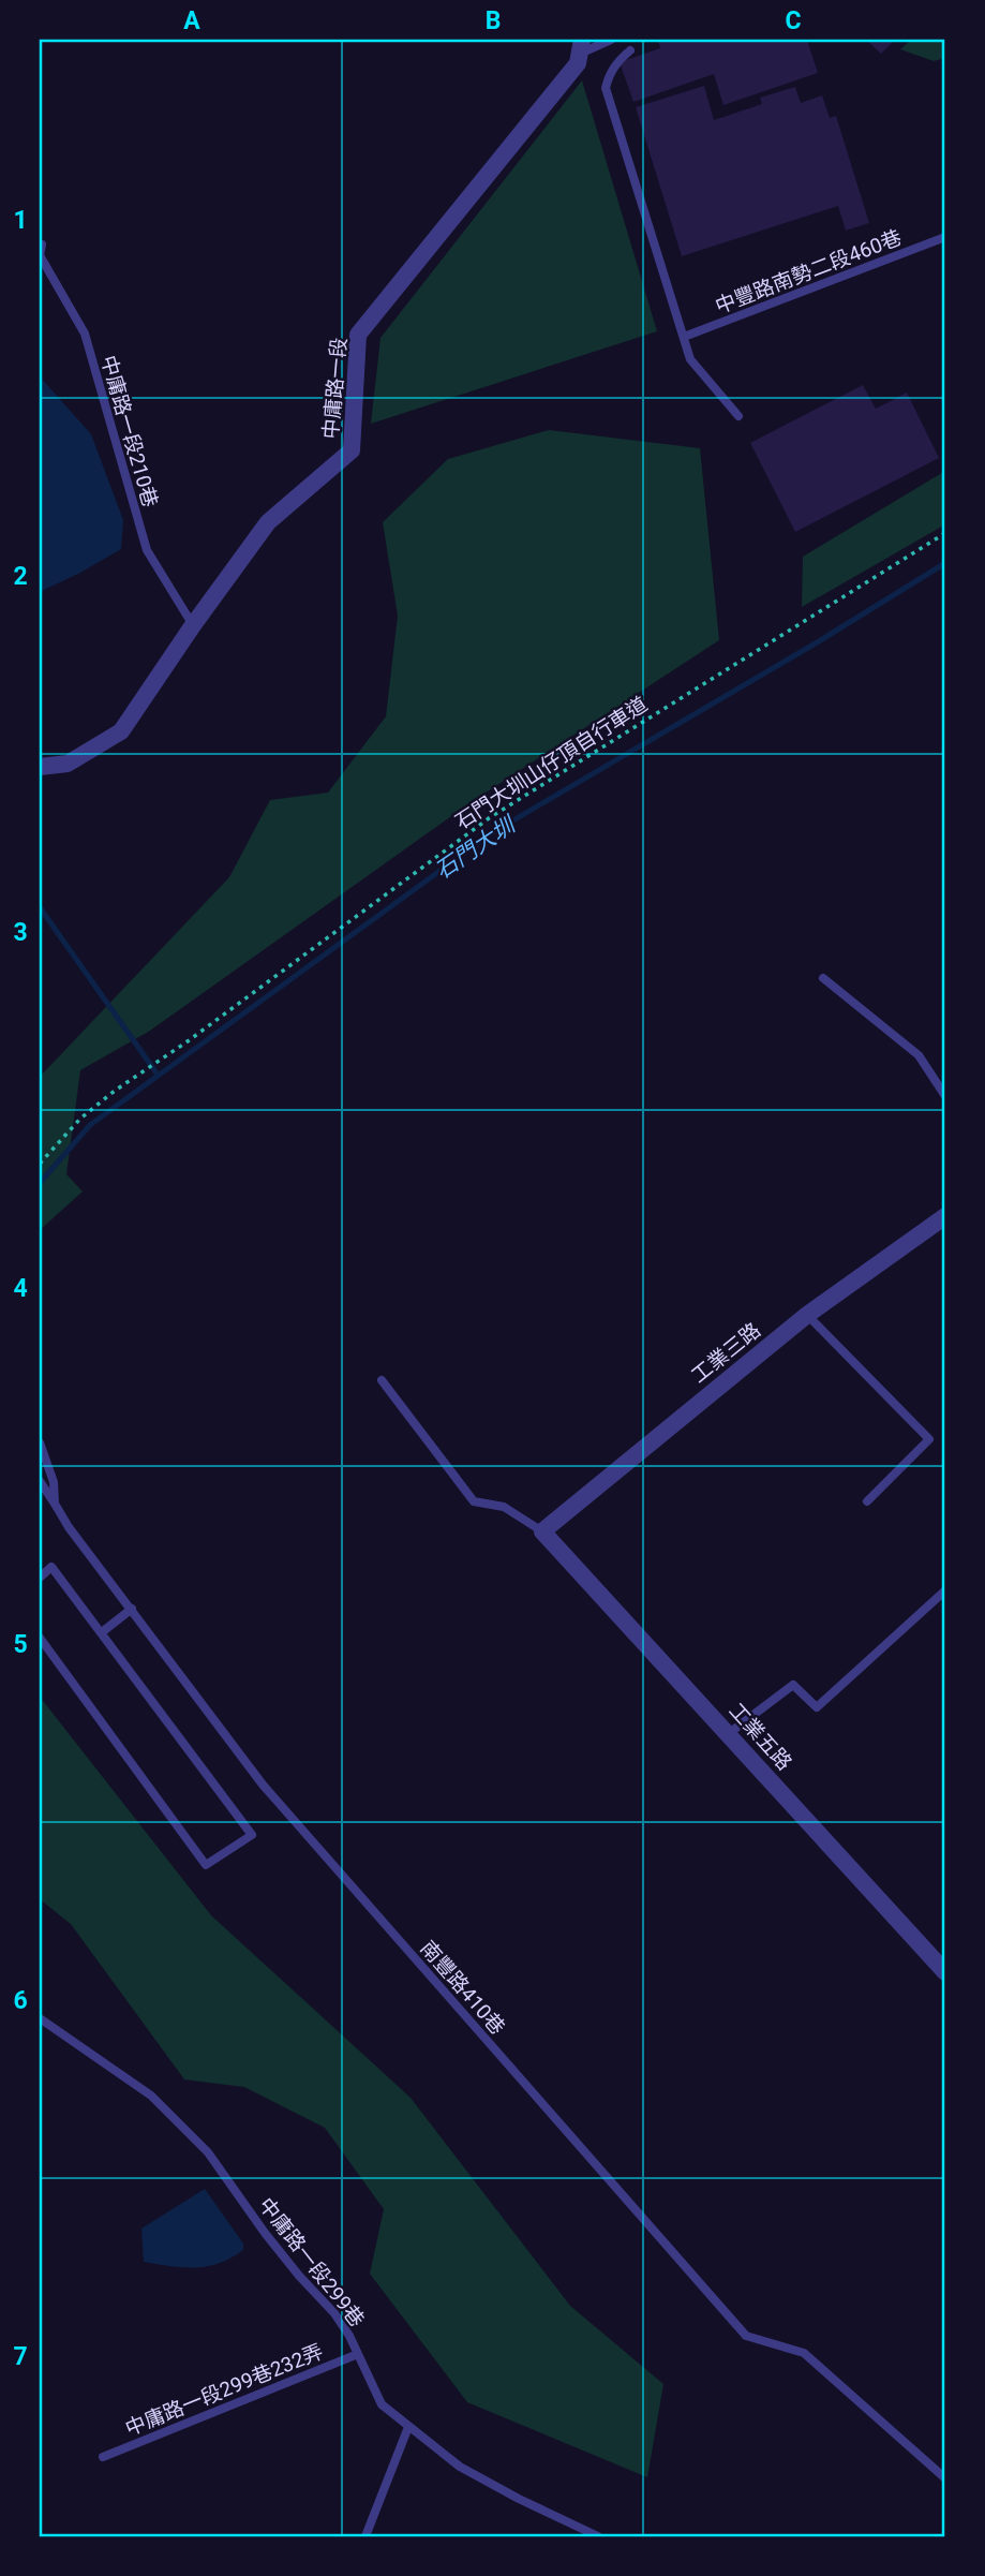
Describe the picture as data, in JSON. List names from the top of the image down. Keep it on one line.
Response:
{"streets":{"street":["中庸路一段","工業三路","工業五路"],"lane":["中豐路南勢二段460巷","中庸路一段210巷","南豐路410巷","中庸路一段299巷","中庸路一段299巷232弄"],"path":["石門大圳山仔頂自行車道"]},"crossings":[["中庸路一段","中庸路一段210巷"],["工業三路","工業五路"],["中庸路一段299巷","中庸路一段299巷232弄"]],"water":["石門大圳"],"grid":{"columns":["A","B","C"],"rows":["1","2","3","4","5","6","7"]}}
